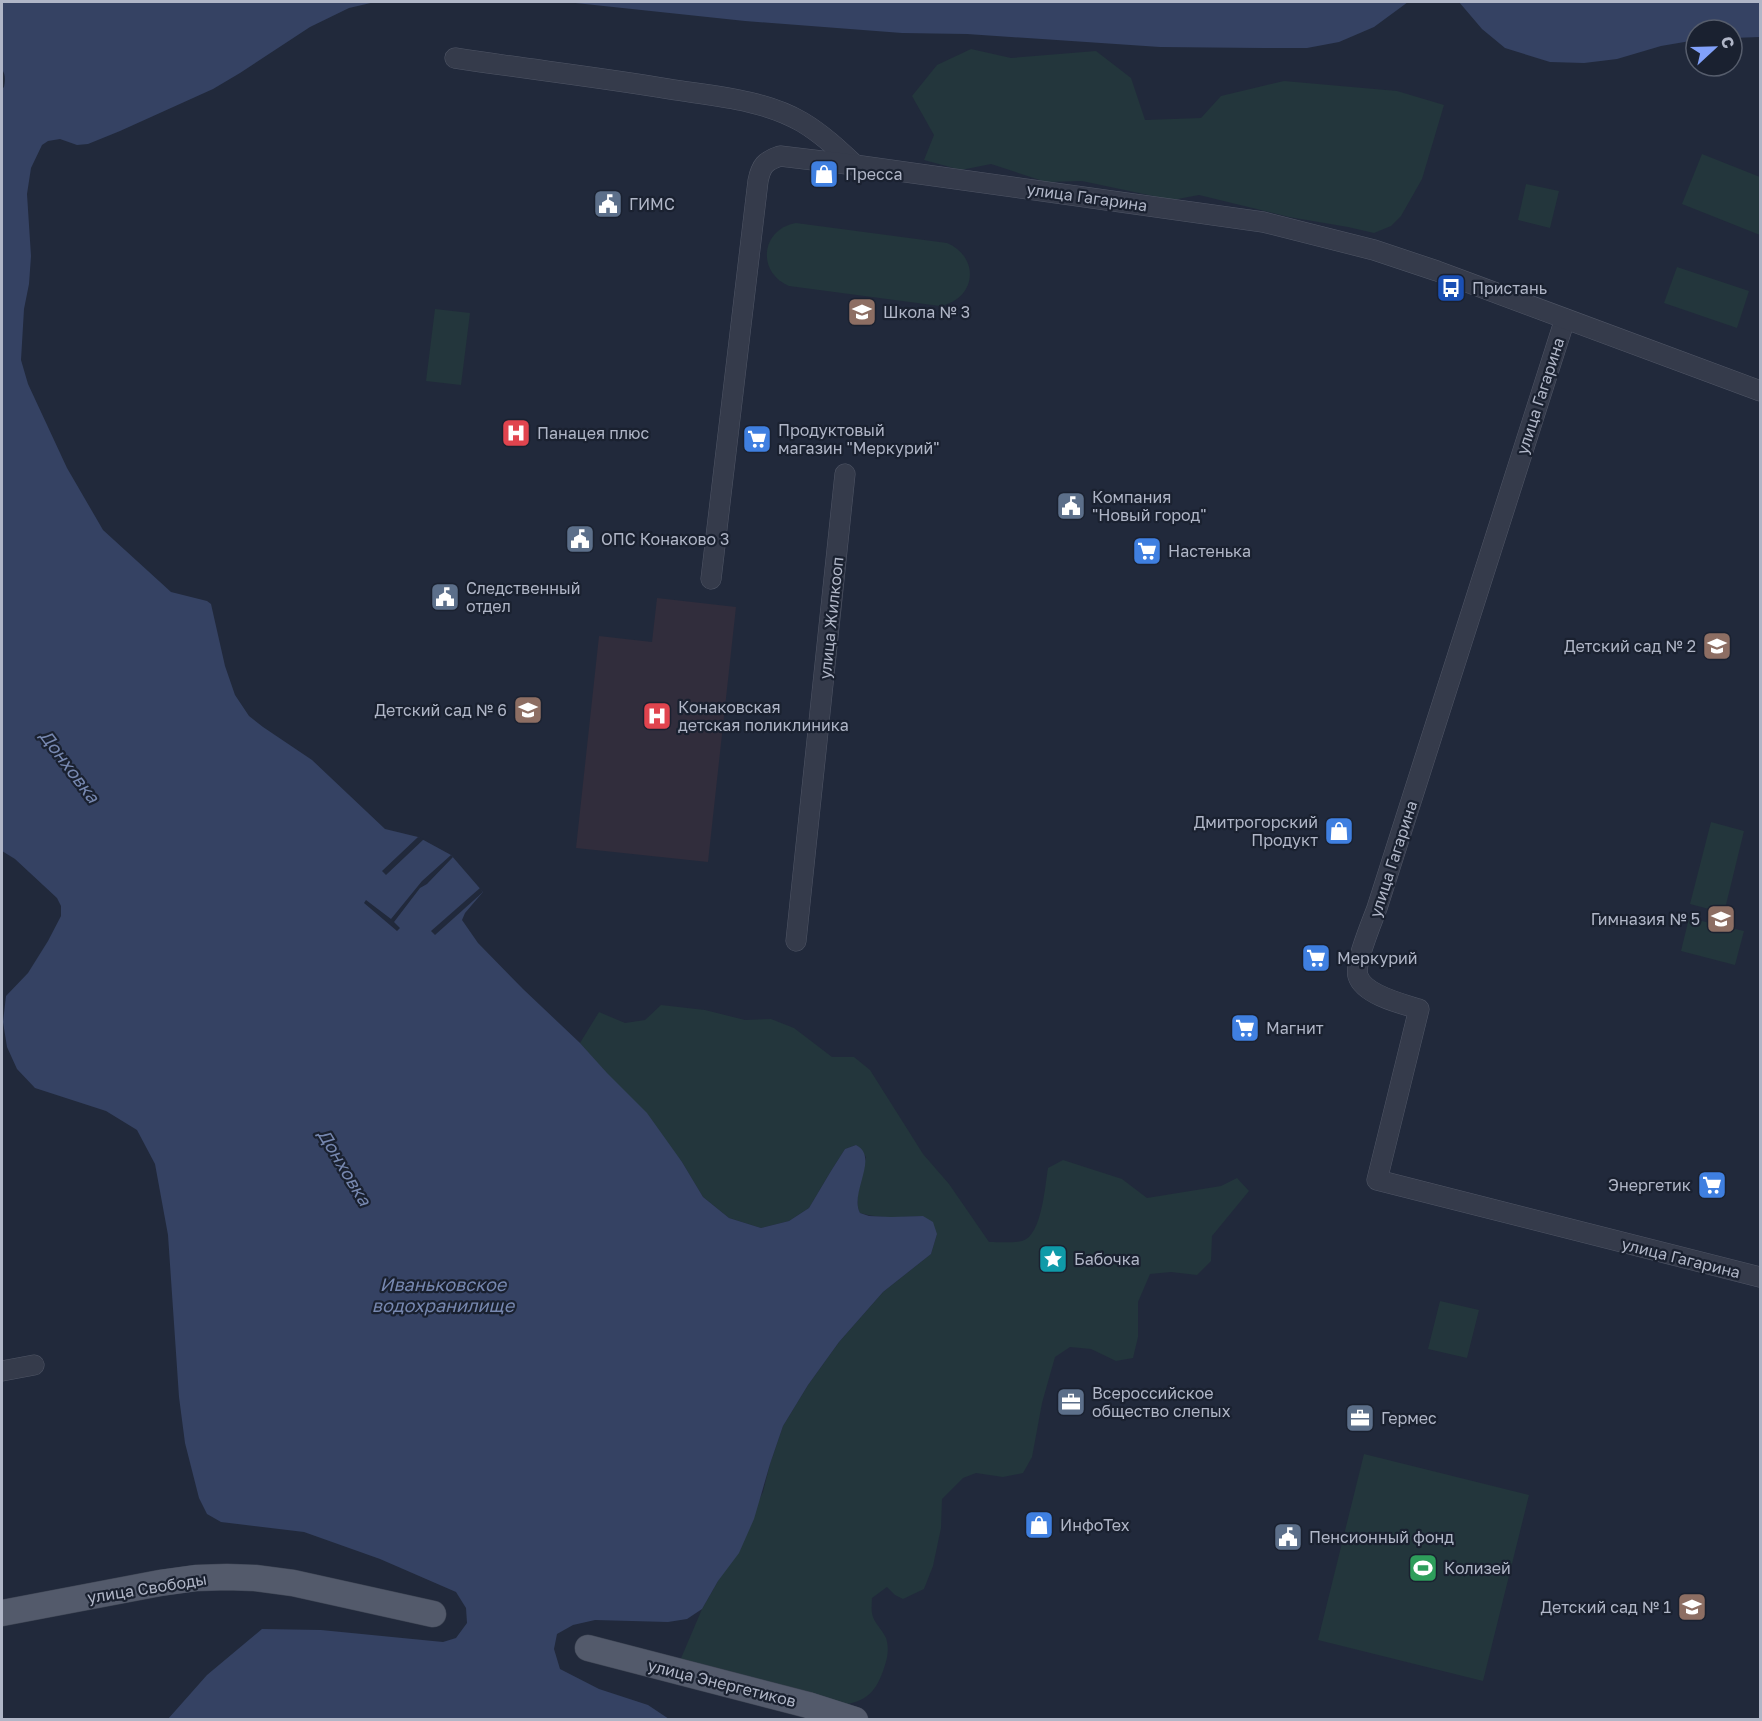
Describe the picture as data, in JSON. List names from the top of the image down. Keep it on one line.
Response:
{"streets":{"main road":["улица Свободы","улица Энергетиков"],"street":["улица Гагарина","улица Жилкооп"]},"water":["Донховка","Иваньковское водохранилище"],"places":{"shop":["Пресса","Дмитрогорский Продукт","ИнфоТех"],"public building":["ГИМС","Компания \"Новый город\"","ОПС Конаково 3","Следственный отдел","Пенсионный фонд"],"bus stop":["Пристань"],"school or university":["Школа № 3","Детский сад № 2","Детский сад № 6","Гимназия № 5","Детский сад № 1"],"hospital":["Панацея плюс","Конаковская детская поликлиника"],"supermarket":["Продуктовый магазин \"Меркурий\"","Настенька","Меркурий","Магнит","Энергетик"],"place":["Бабочка"],"office":["Всероссийское общество слепых","Гермес"],"sports":["Колизей"]},"north":"right"}
